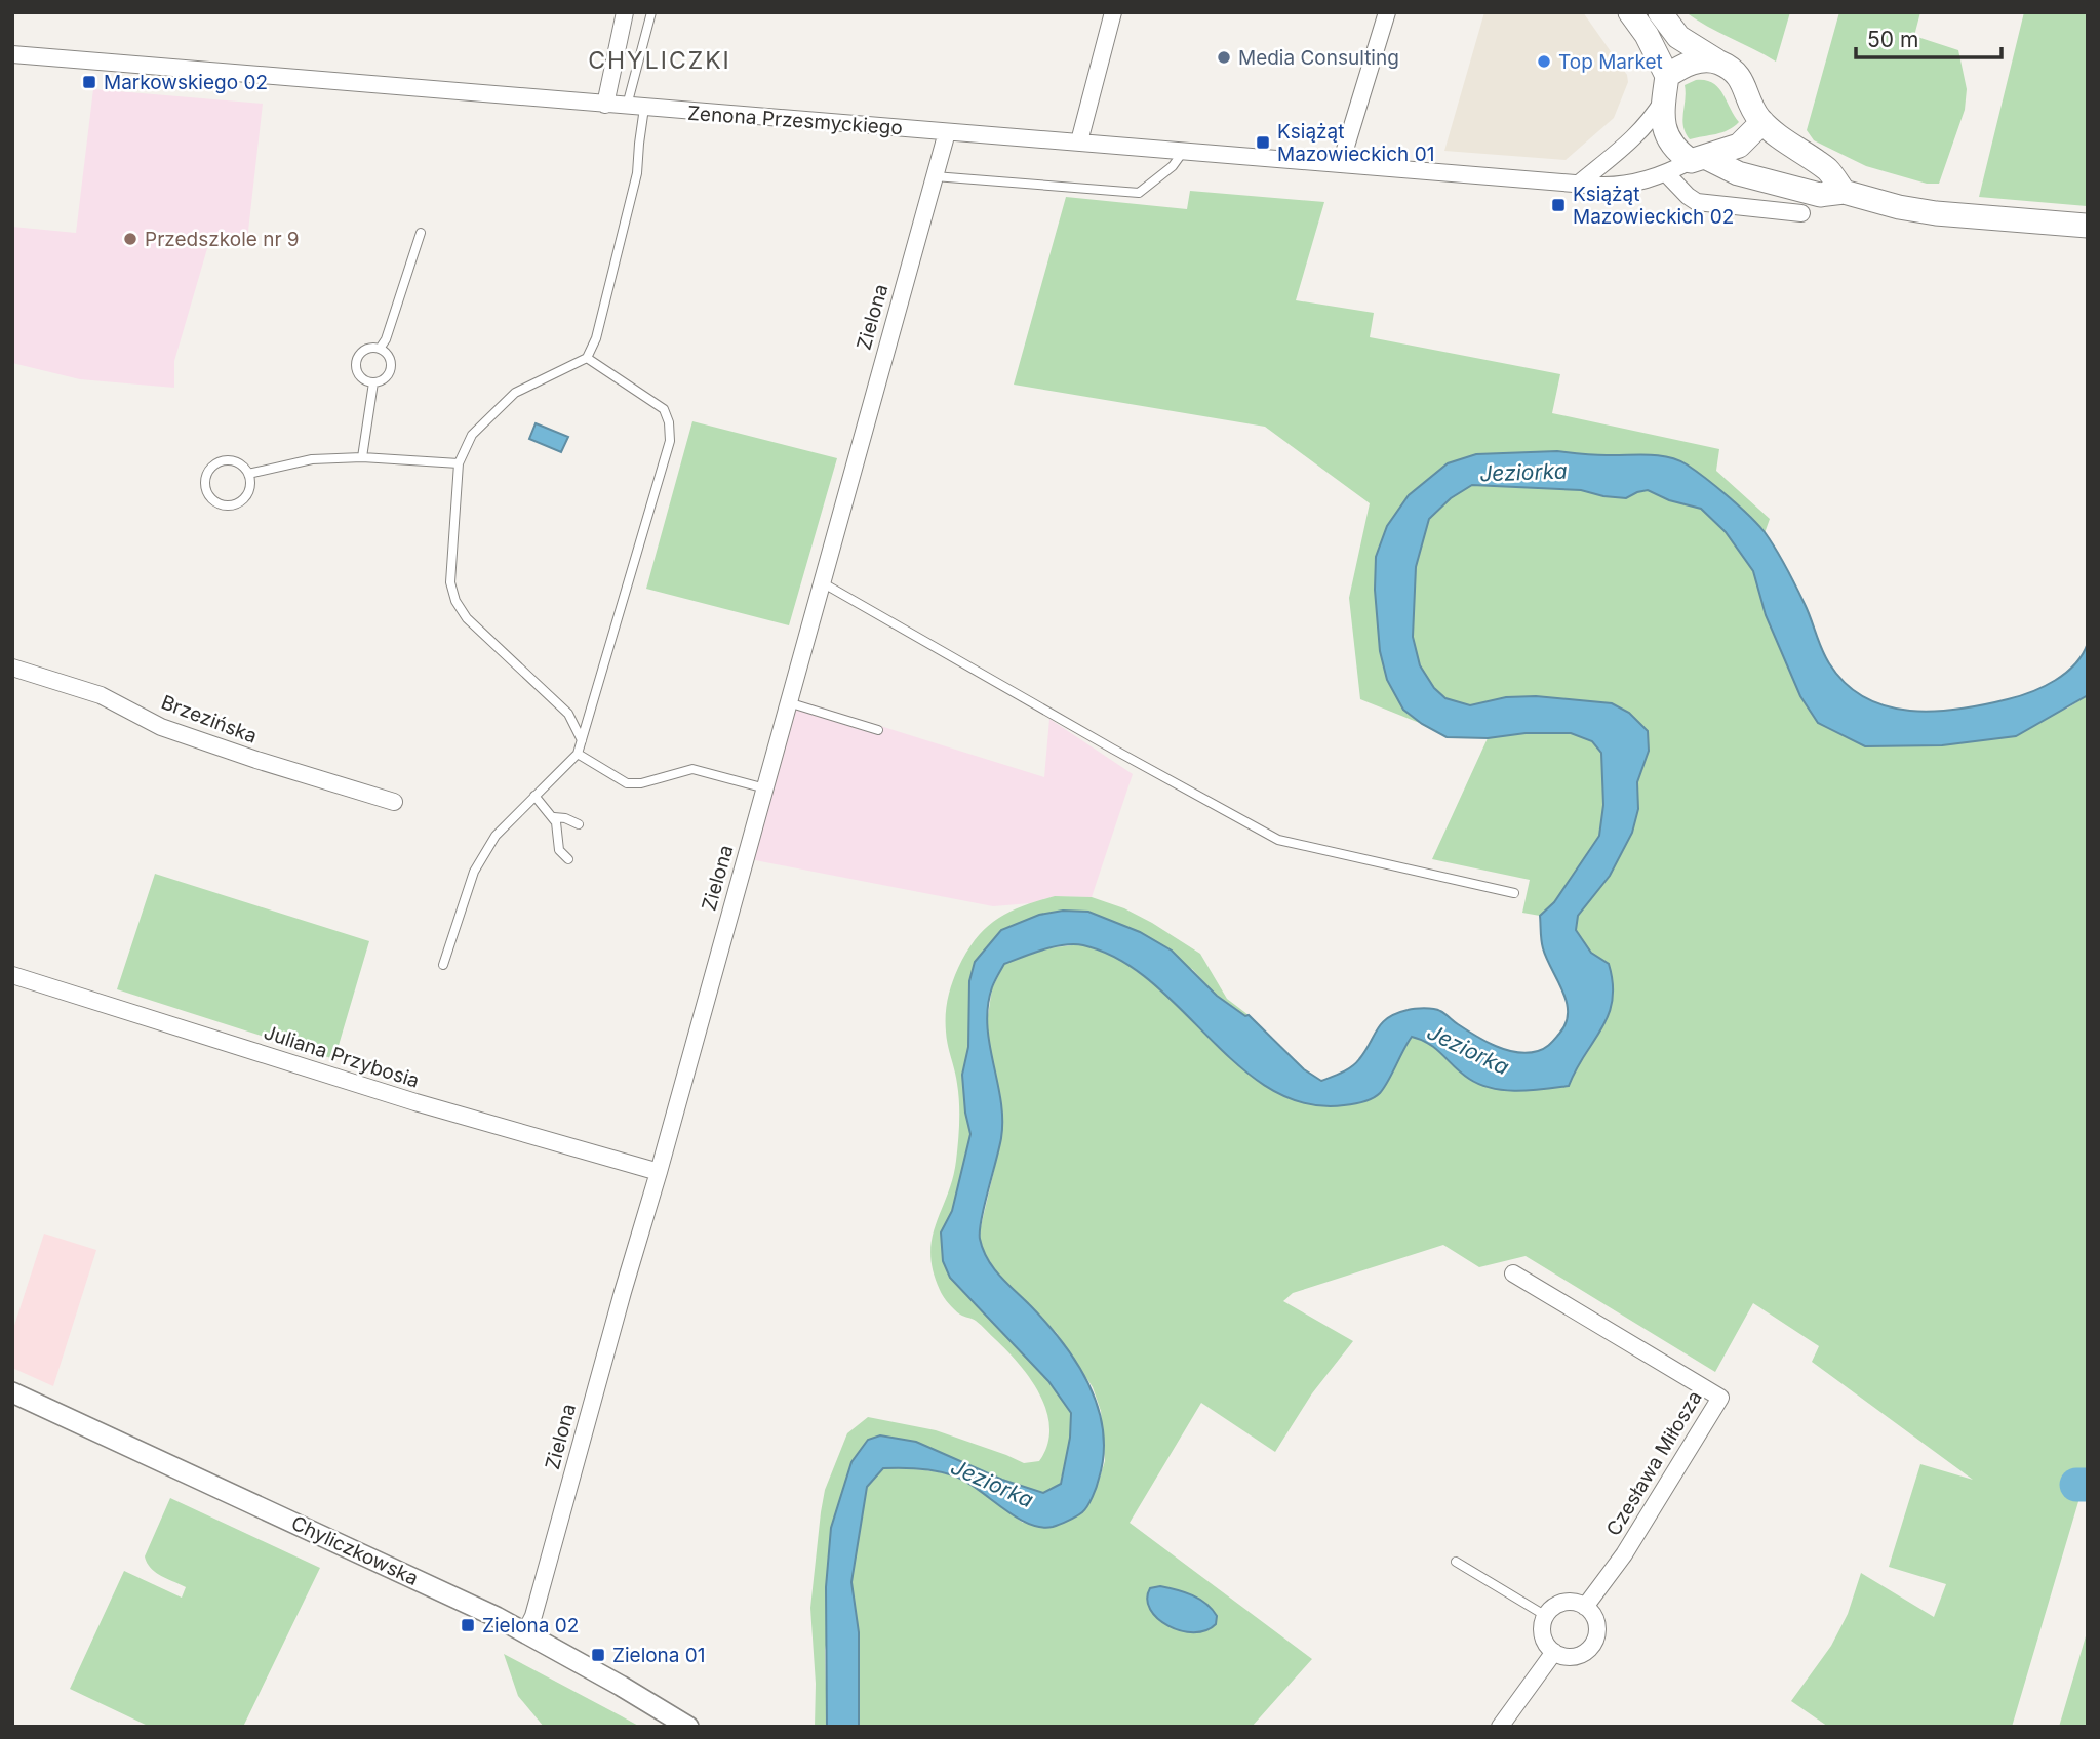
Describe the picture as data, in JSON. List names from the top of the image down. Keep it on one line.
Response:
{"streets":{"street":["Zenona Przesmyckiego","Zielona","Brzezińska","Juliana Przybosia","Czesława Miłosza","Chyliczkowska"]},"crossings":[["Zenona Przesmyckiego","Zielona"],["Zielona","Juliana Przybosia"],["Zielona","Chyliczkowska"]],"districts":["CHYLICZKI"],"water":["Jeziorka"],"places":{"other":["Media Consulting","Top Market","Przedszkole nr 9"],"transit":["Markowskiego 02","Książąt Mazowieckich 01","Książąt Mazowieckich 02","Zielona 02","Zielona 01"]},"scale_bar":"50 m"}
